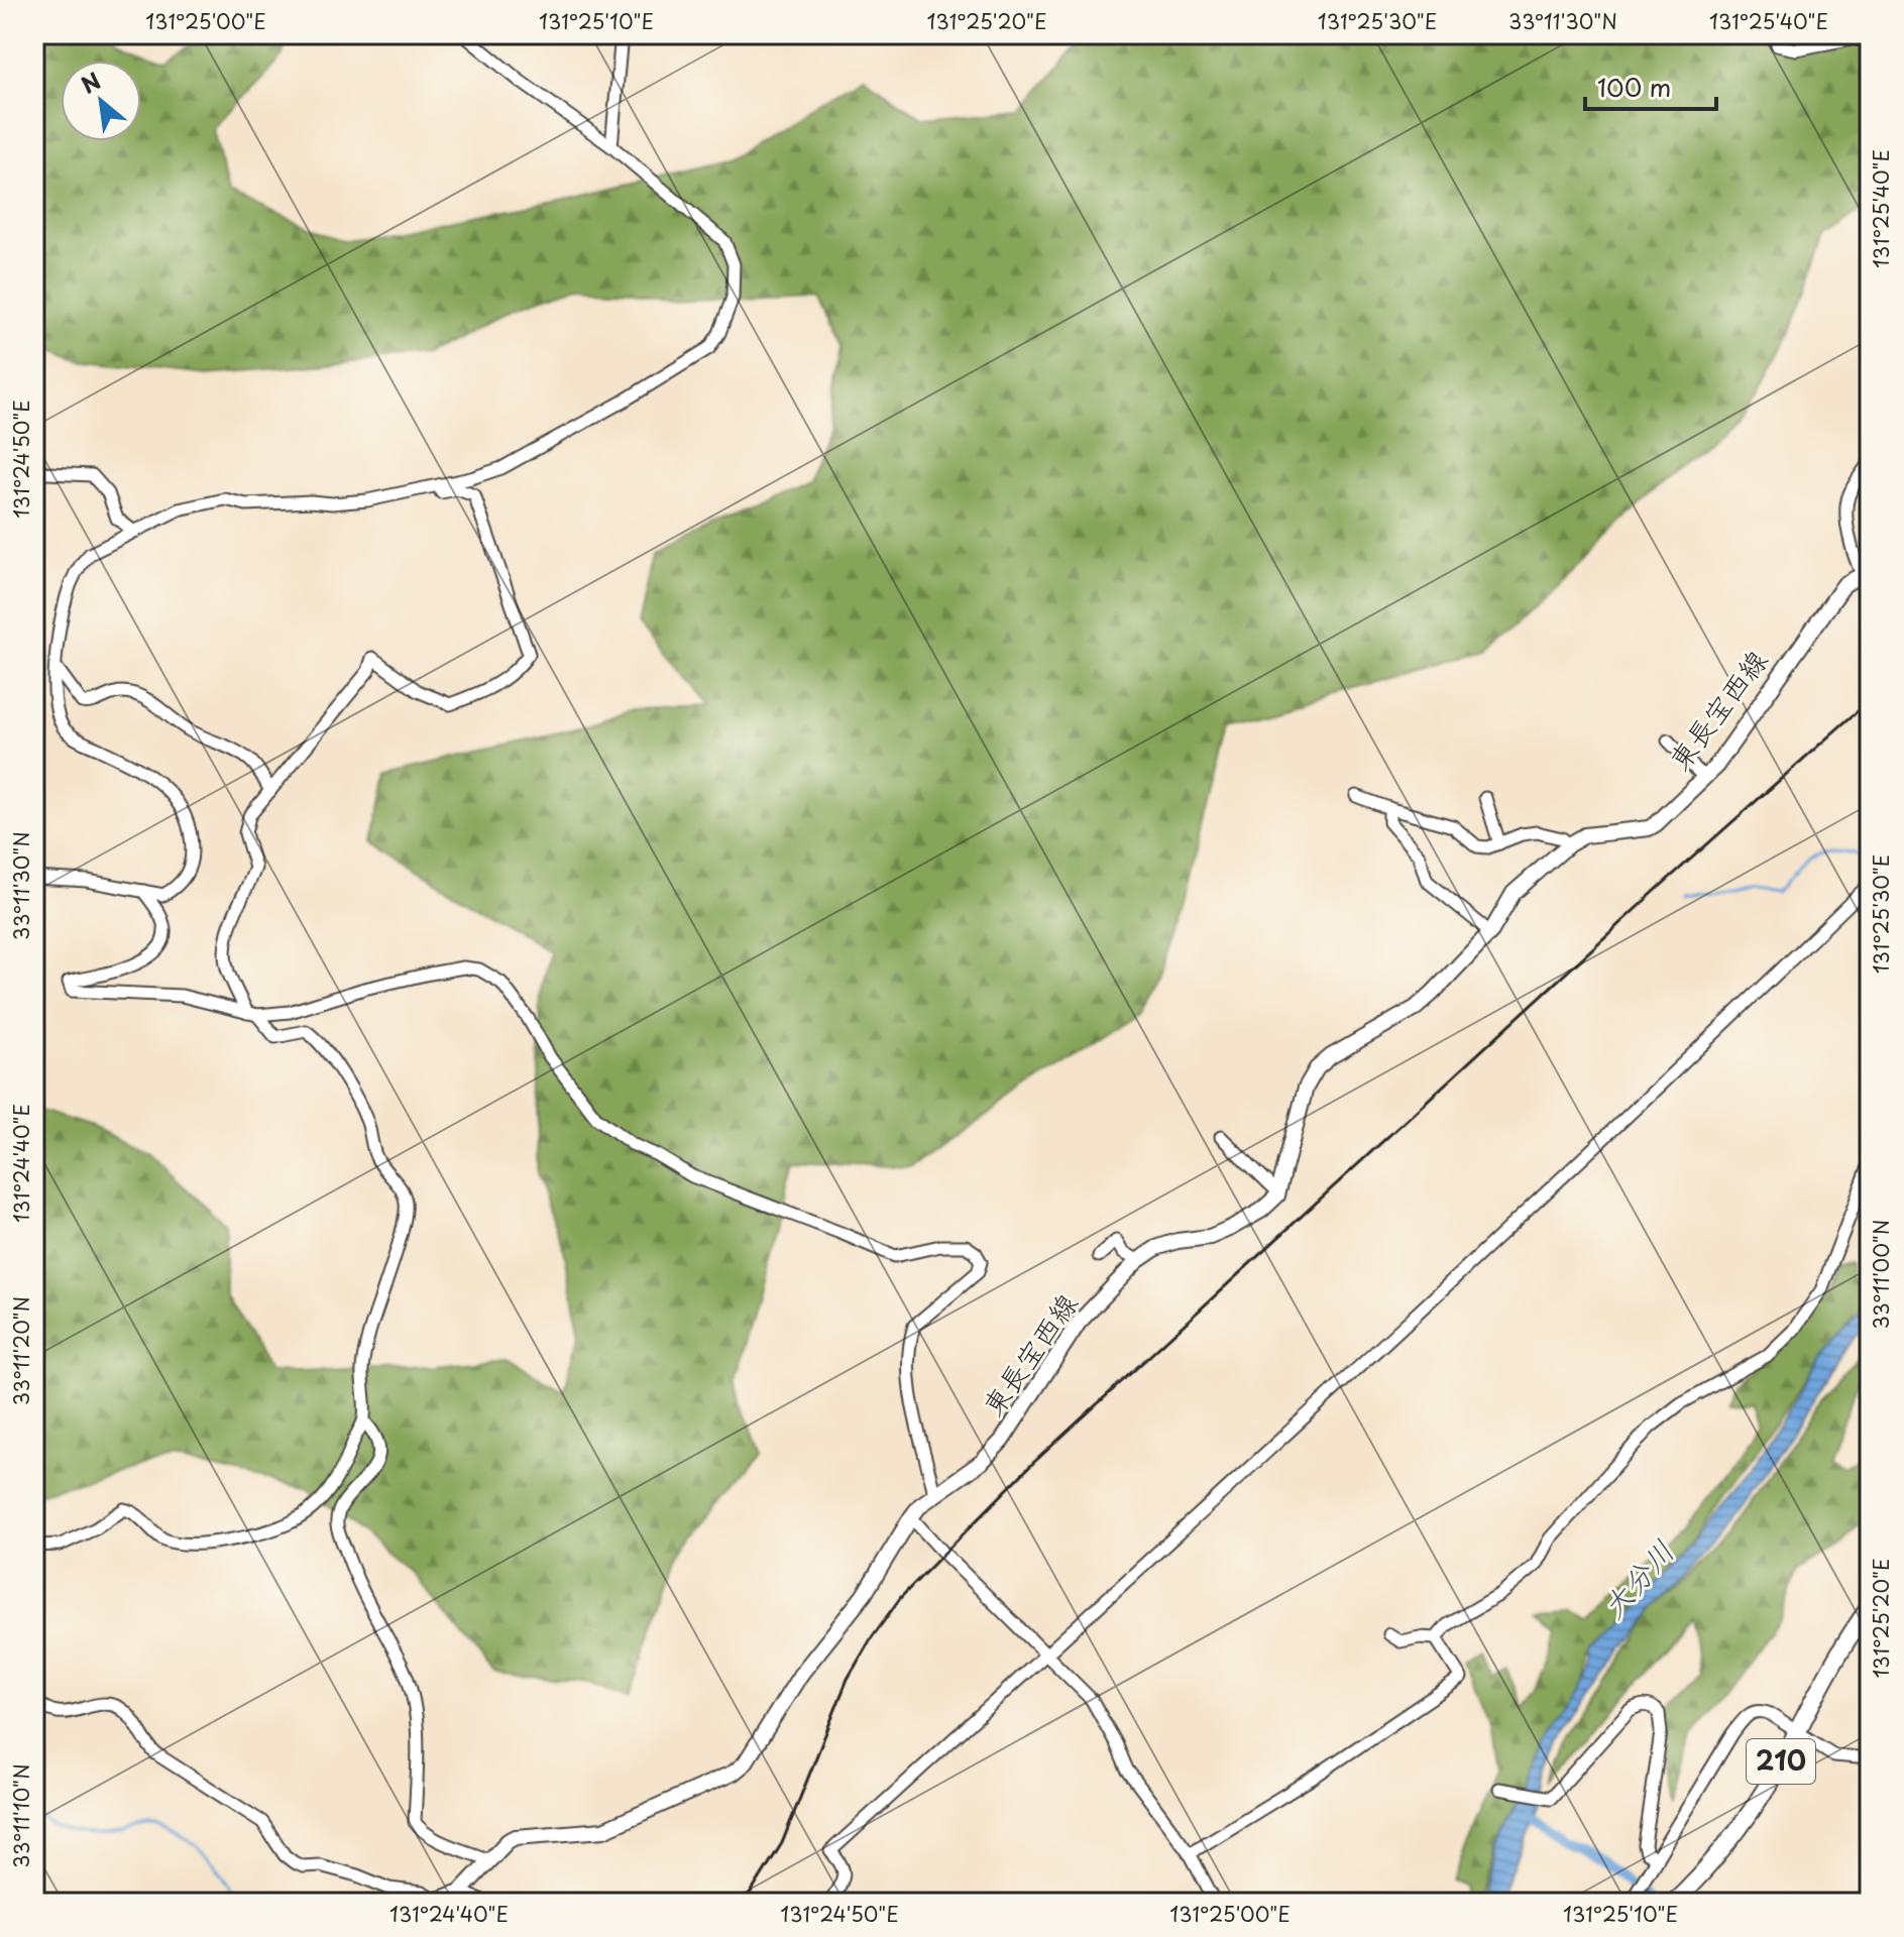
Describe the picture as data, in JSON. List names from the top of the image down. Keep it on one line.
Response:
{"streets":{"highway":["210"],"main road":["東長宝西線"]},"water":["大分川"],"scale_bar":"100 m","north":"top left","coordinates":["131°25'00\"E","131°25'10\"E","131°25'20\"E","131°25'30\"E","33°11'30\"N","131°25'40\"E","131°24'50\"E","131°24'40\"E","33°11'00\"N","33°11'20\"N","33°11'10\"N"]}
